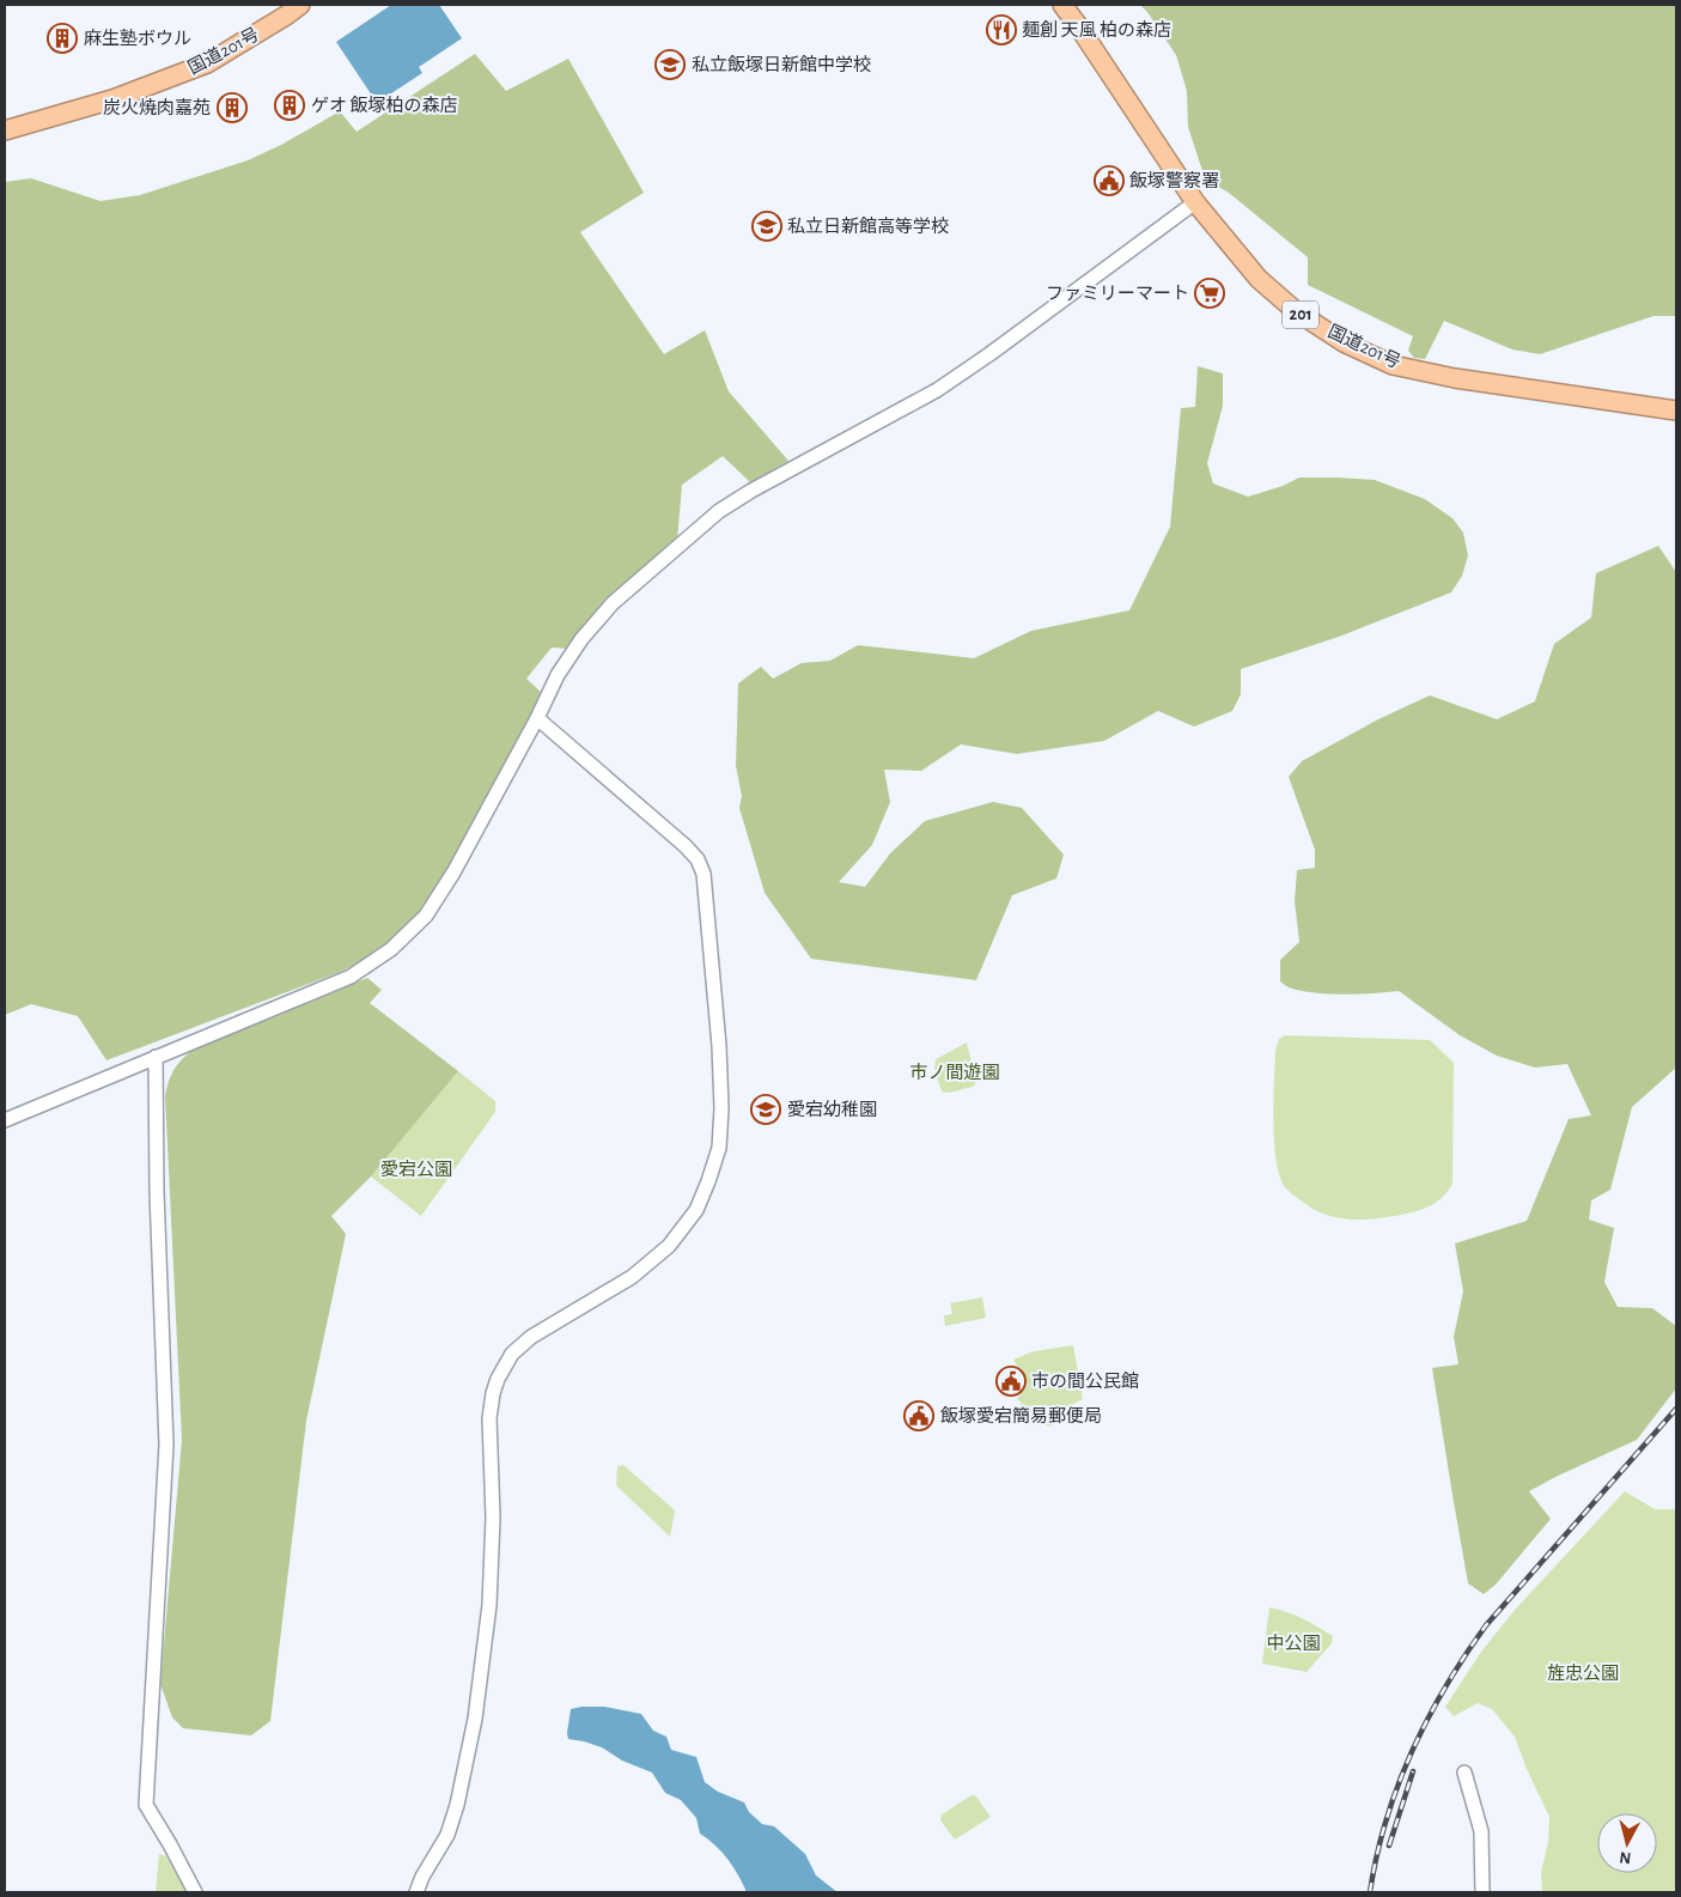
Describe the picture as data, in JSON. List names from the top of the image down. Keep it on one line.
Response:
{"streets":{"highway":["国道201号","201"]},"parks":["市ノ間遊園","愛宕公園","中公園","旌忠公園"],"places":{"restaurant":["麺創 天風 柏の森店"],"building":["麻生塾ボウル","ゲオ 飯塚柏の森店","炭火焼肉嘉苑"],"school or university":["私立飯塚日新館中学校","私立日新館高等学校","愛宕幼稚園"],"public building":["飯塚警察署","市の間公民館","飯塚愛宕簡易郵便局"],"supermarket":["ファミリーマート"]},"north":"bottom"}
